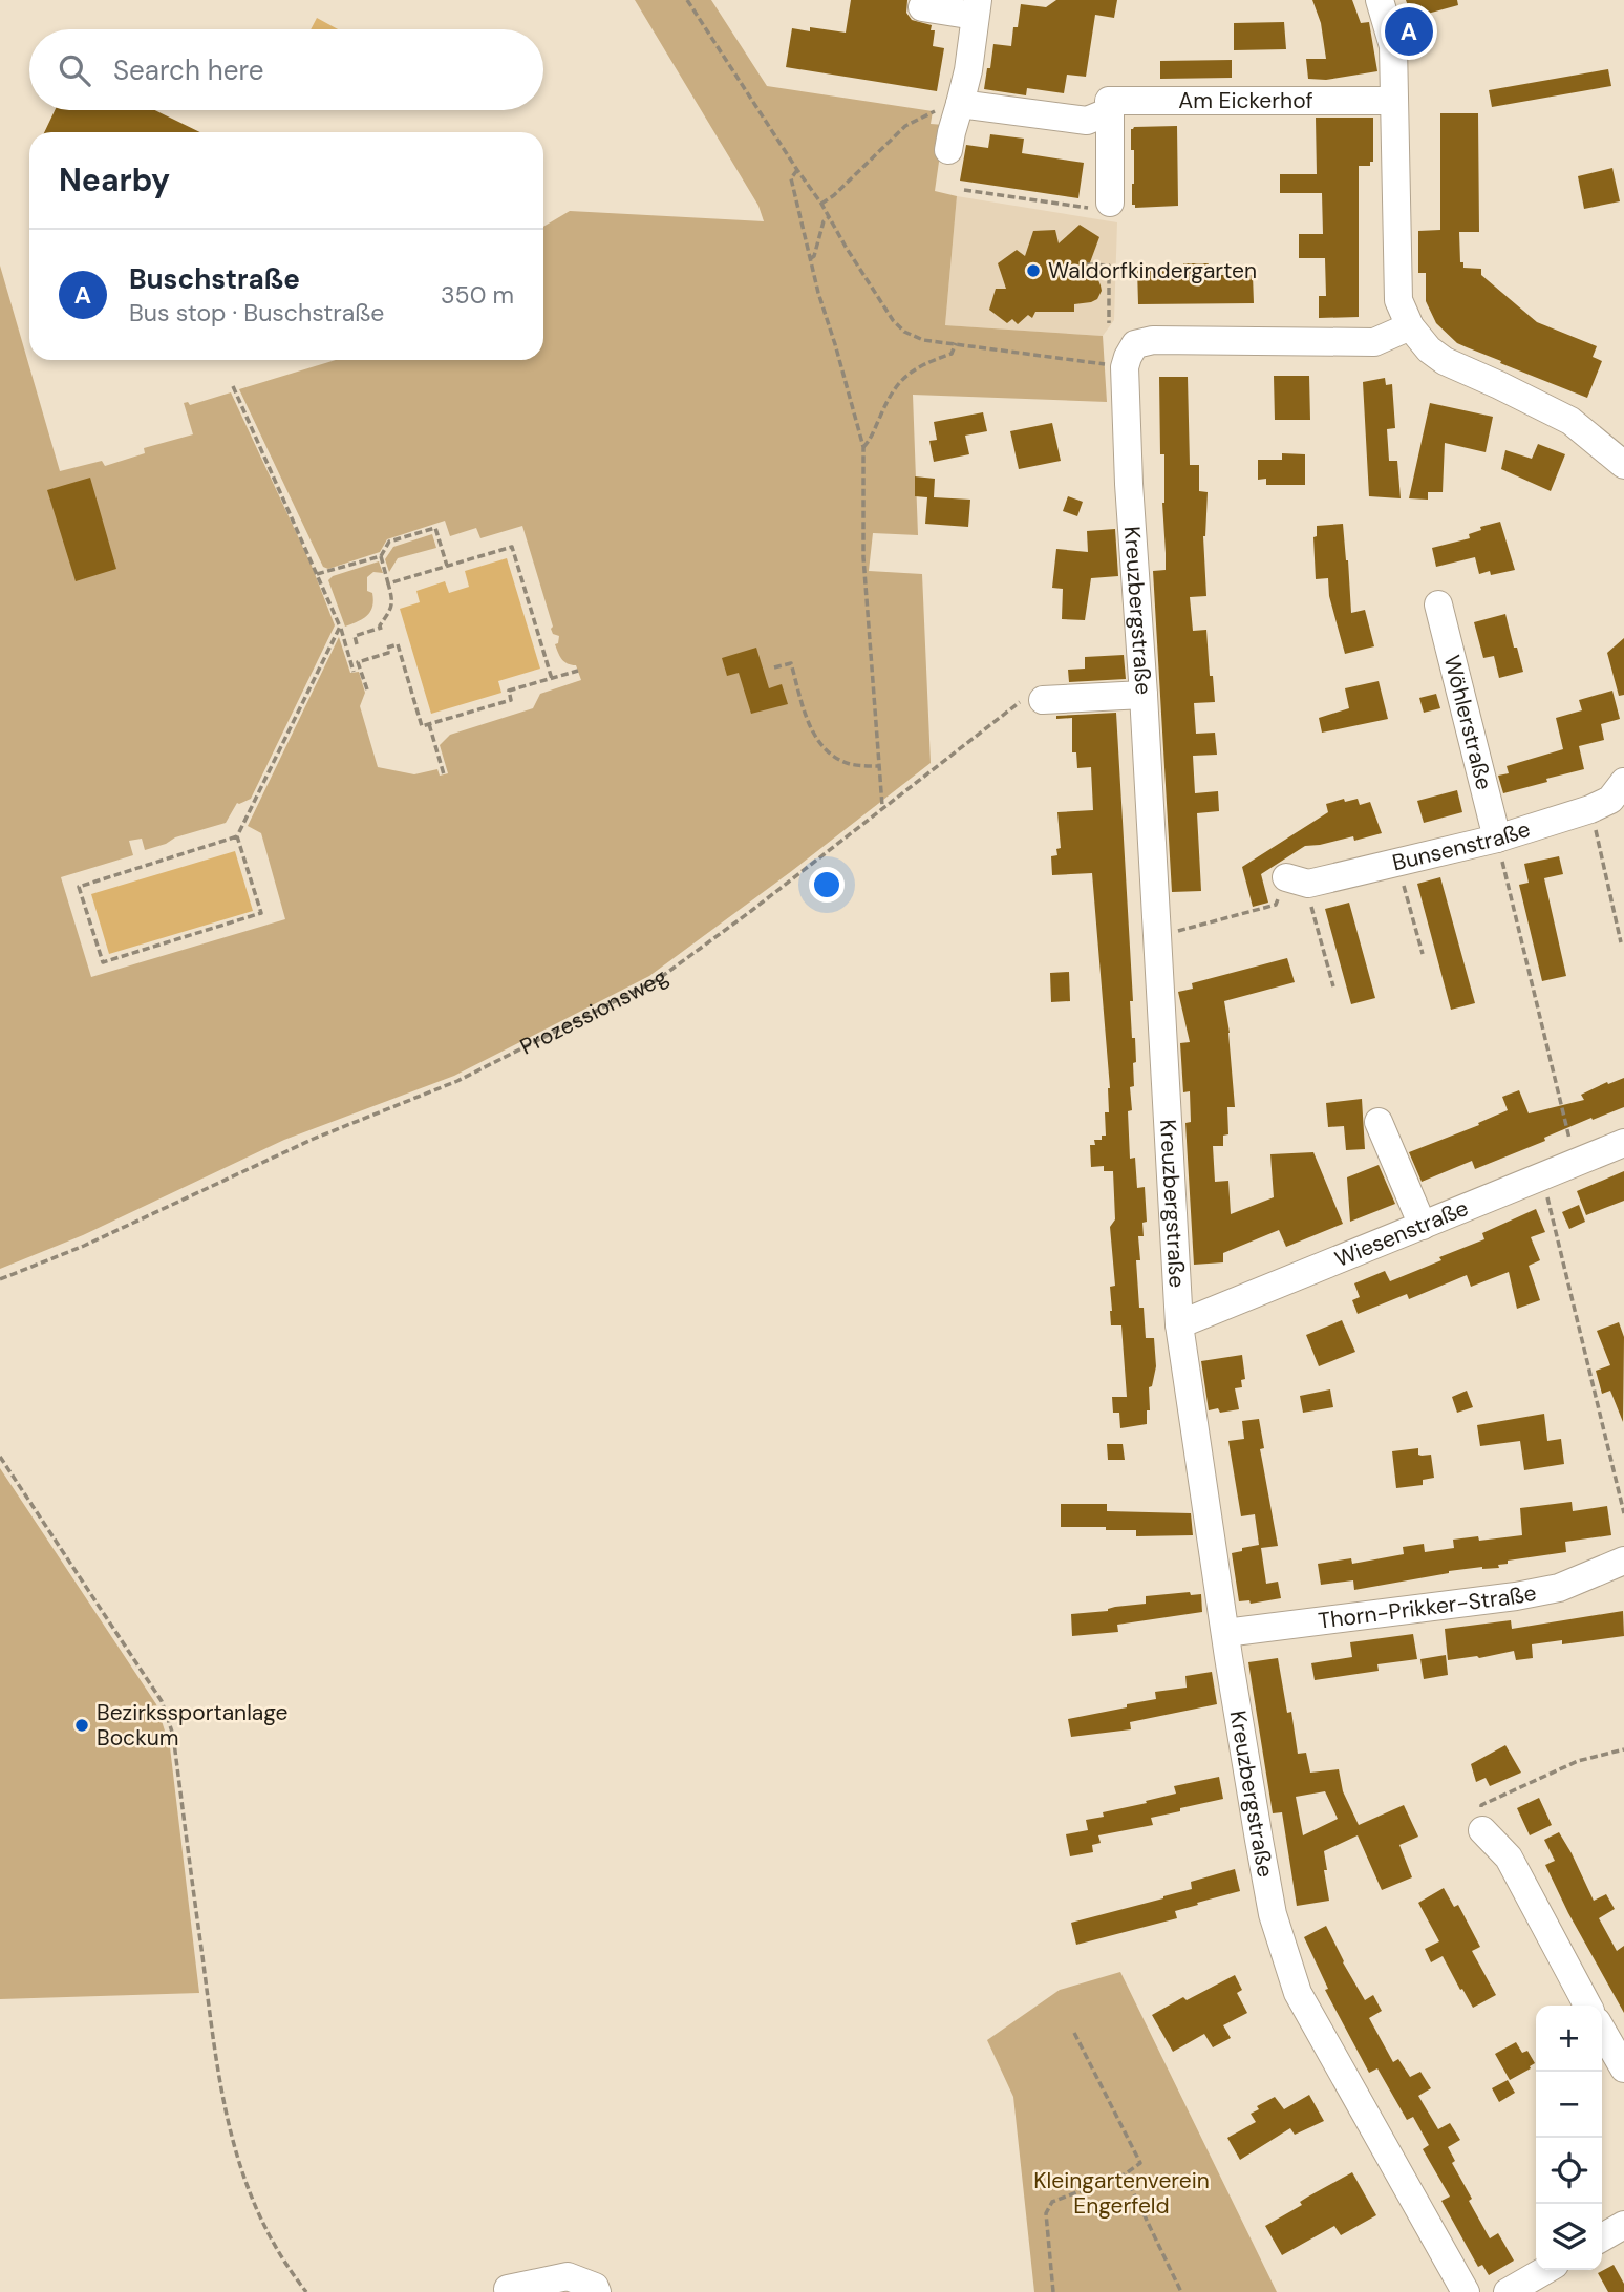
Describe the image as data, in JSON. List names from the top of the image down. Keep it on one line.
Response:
{"streets":{"street":["Am Eickerhof","Kreuzbergstraße","Wöhlerstraße","Bunsenstraße","Wiesenstraße","Thorn-Prikker-Straße"],"path":["Prozessionsweg"]},"crossings":[["Kreuzbergstraße","Wiesenstraße"],["Kreuzbergstraße","Thorn-Prikker-Straße"],["Wöhlerstraße","Bunsenstraße"]],"parks":["Kleingartenverein Engerfeld"],"places":["Waldorfkindergarten","Bezirkssportanlage Bockum"],"page":{"pins":"A","search":"Search here","heading":"Nearby","list":[{"mark":"A","name":"Buschstraße","note":"Bus stop · Buschstraße","value":"350 m"}],"map_buttons":["+","−"]}}
